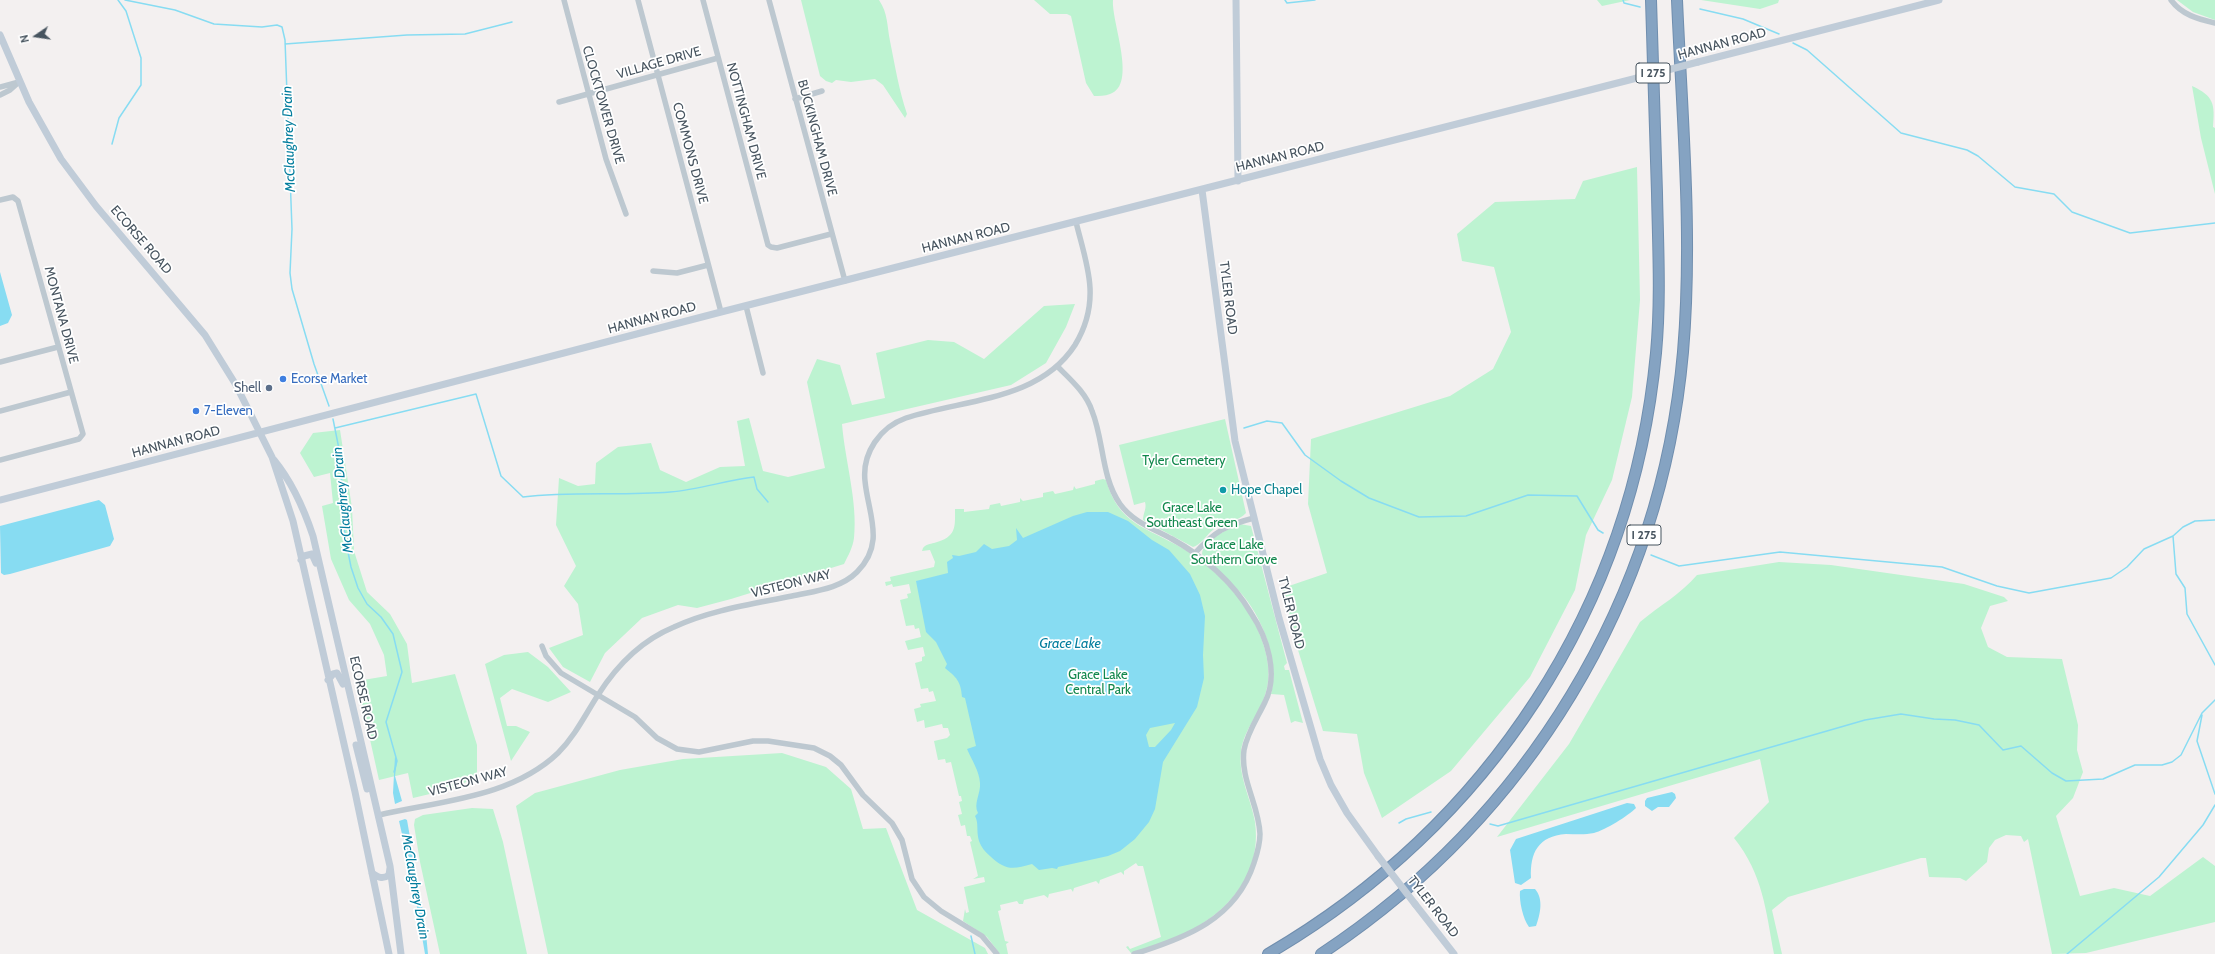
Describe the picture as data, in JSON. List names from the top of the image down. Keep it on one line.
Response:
{"streets":{"highway":["I 275"],"street":["HANNAN ROAD","VILLAGE DRIVE","CLOCKTOWER DRIVE","NOTTINGHAM DRIVE","BUCKINGHAM DRIVE","COMMONS DRIVE","ECORSE ROAD","TYLER ROAD","MONTANA DRIVE","VISTEON WAY"]},"crossings":[["HANNAN ROAD","BUCKINGHAM DRIVE"],["HANNAN ROAD","COMMONS DRIVE"],["HANNAN ROAD","ECORSE ROAD"],["HANNAN ROAD","TYLER ROAD"],["HANNAN ROAD","VISTEON WAY"],["VILLAGE DRIVE","CLOCKTOWER DRIVE"],["VILLAGE DRIVE","NOTTINGHAM DRIVE"],["VILLAGE DRIVE","COMMONS DRIVE"],["NOTTINGHAM DRIVE","BUCKINGHAM DRIVE"],["ECORSE ROAD","VISTEON WAY"]],"water":["McClaughrey Drain","Grace Lake"],"parks":["Tyler Cemetery","Grace Lake Southeast Green","Grace Lake Southern Grove","Grace Lake Central Park"],"places":["Ecorse Market","Shell","7-Eleven","Hope Chapel"],"north":"left"}
